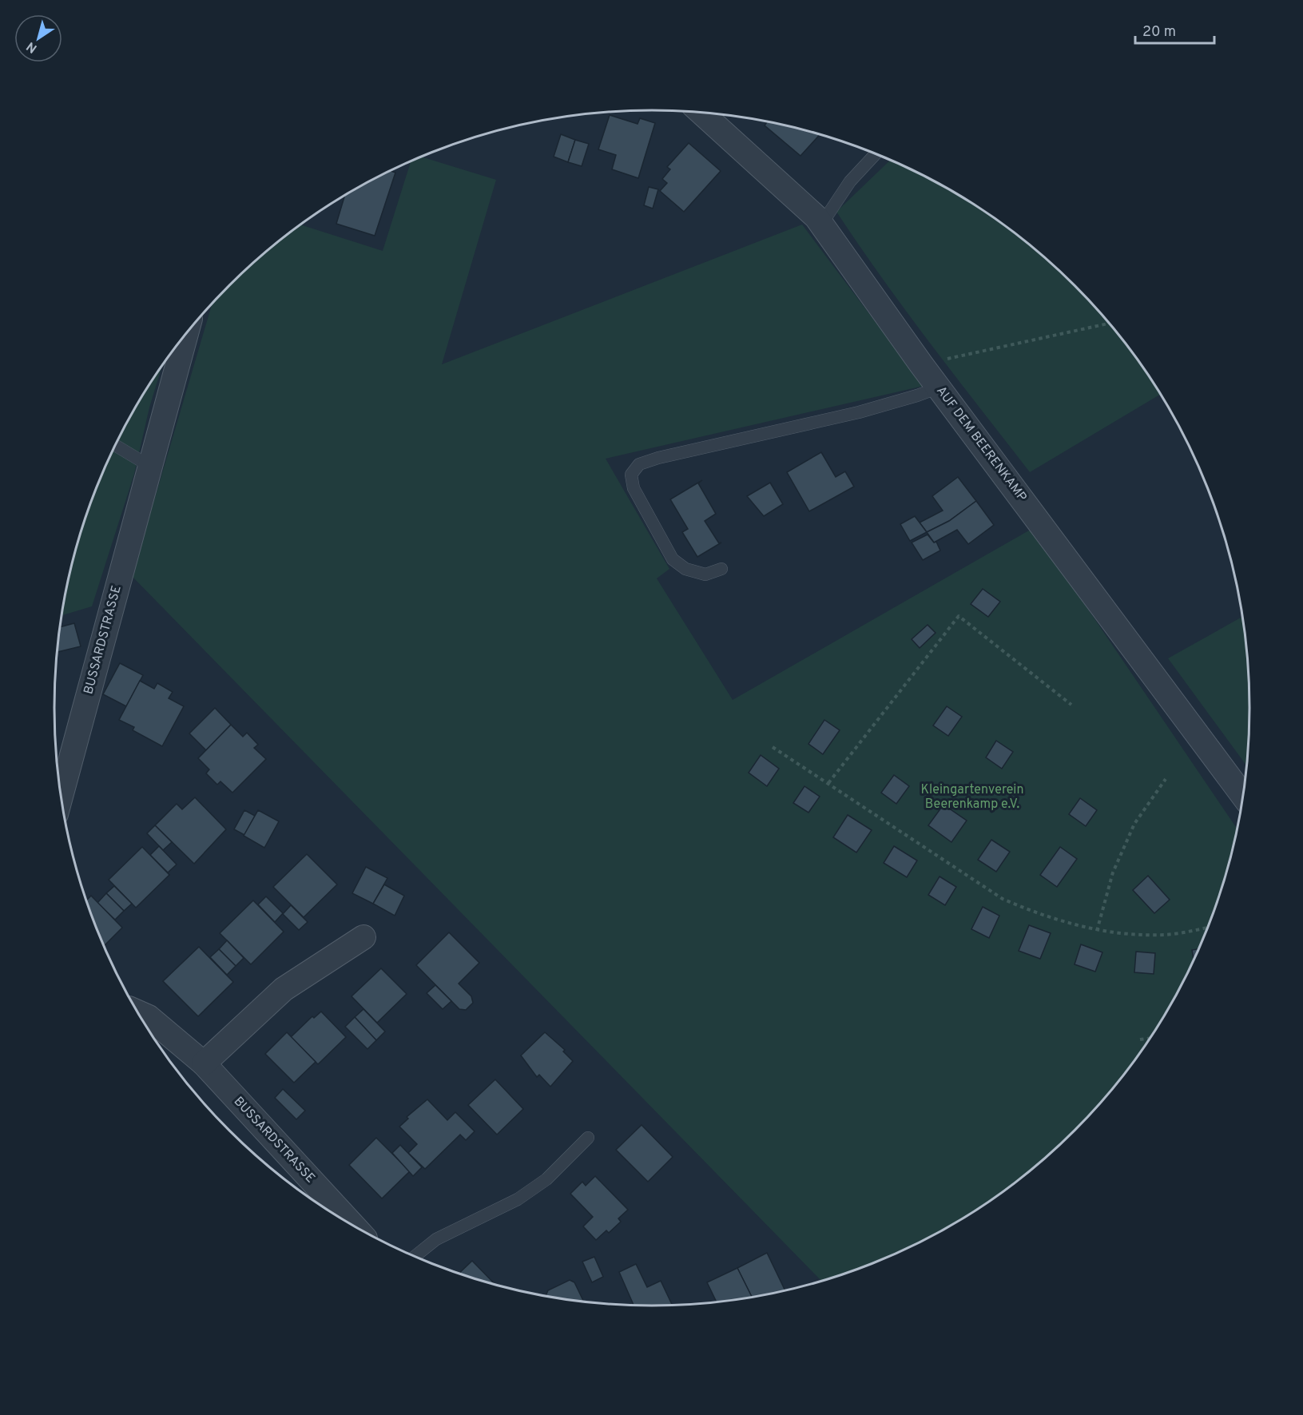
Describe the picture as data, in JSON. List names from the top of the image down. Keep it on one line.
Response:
{"streets":{"street":["AUF DEM BEERENKAMP","BUSSARDSTRASSE"]},"parks":["Kleingartenverein Beerenkamp e.V."],"scale_bar":"20 m","north":"bottom left"}
